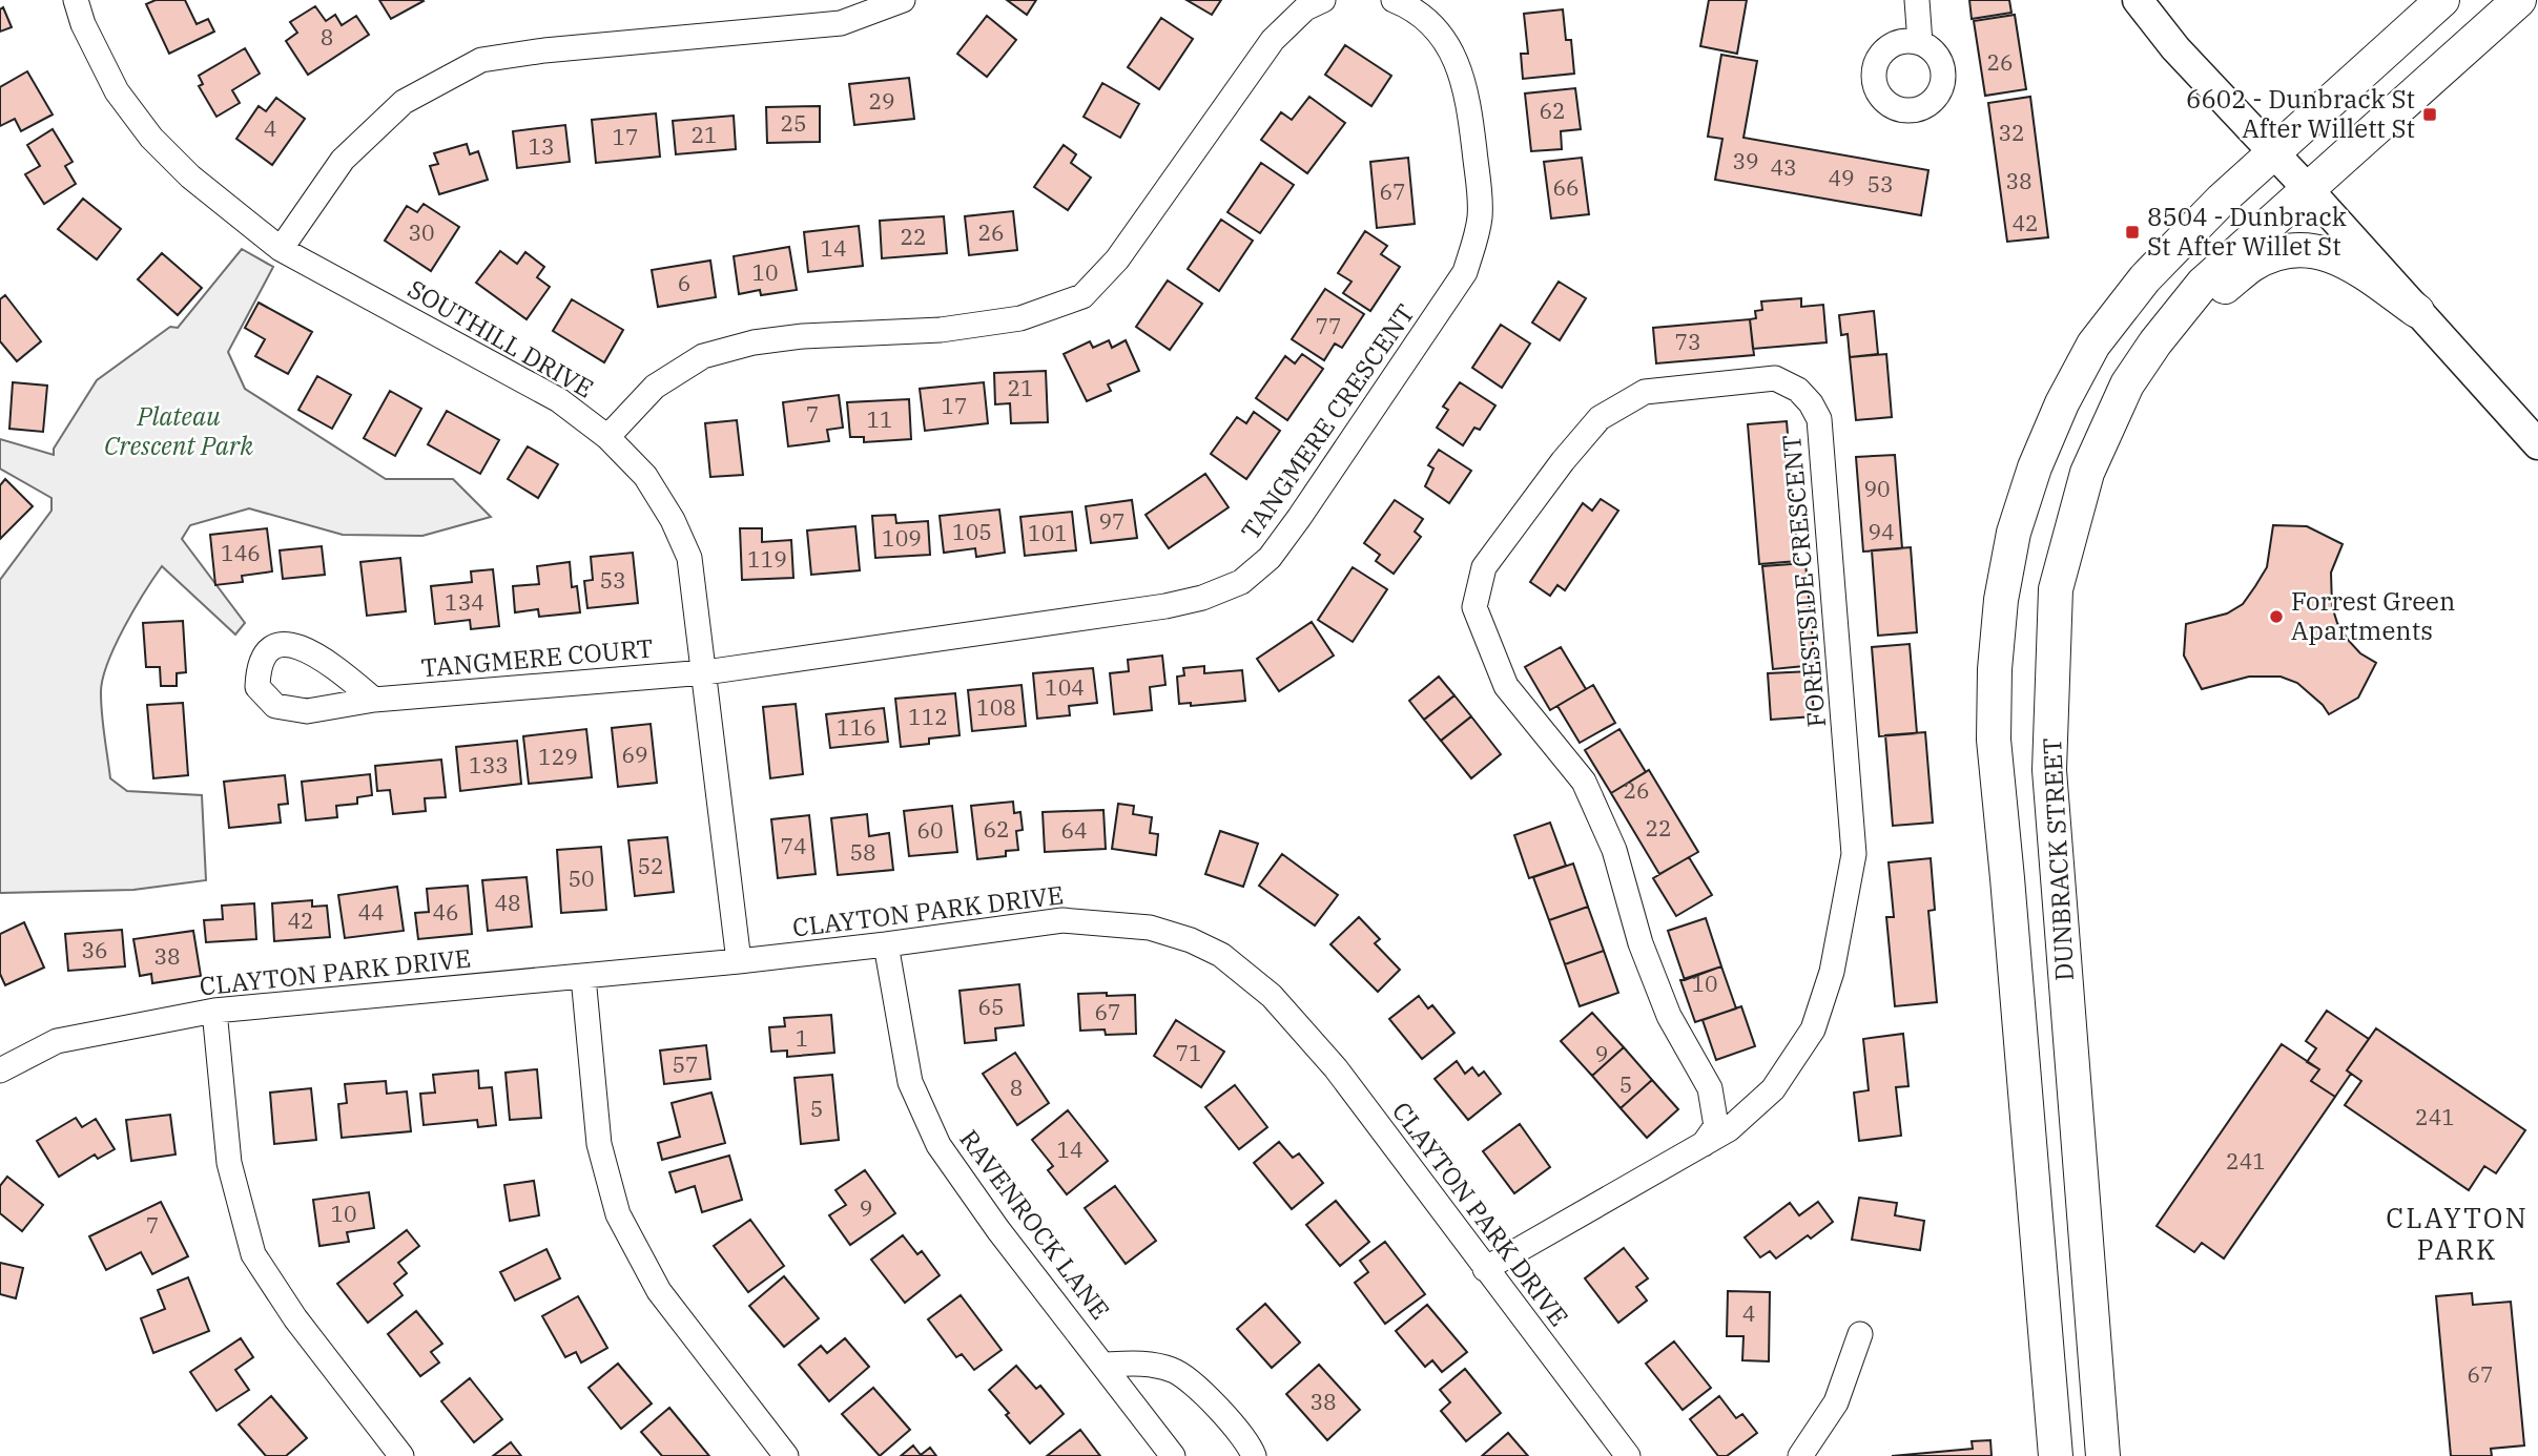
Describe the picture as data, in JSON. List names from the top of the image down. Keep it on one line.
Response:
{"streets":{"main road":["DUNBRACK STREET"],"street":["SOUTHILL DRIVE","TANGMERE CRESCENT","FORESTSIDE CRESCENT","TANGMERE COURT","CLAYTON PARK DRIVE","RAVENROCK LANE"]},"crossings":[["SOUTHILL DRIVE","TANGMERE CRESCENT"],["SOUTHILL DRIVE","TANGMERE COURT"],["SOUTHILL DRIVE","CLAYTON PARK DRIVE"],["TANGMERE CRESCENT","TANGMERE COURT"],["FORESTSIDE CRESCENT","CLAYTON PARK DRIVE"],["CLAYTON PARK DRIVE","RAVENROCK LANE"]],"districts":["CLAYTON PARK"],"parks":["Plateau Crescent Park"],"places":{"transit":["6602 - Dunbrack St After Willett St","8504 - Dunbrack St After Willet St"],"other":["Forrest Green Apartments"]},"house_numbers":["8","26","29","62","25","4","32","21","17","13","39","43","49","38","53","66","67","42","30","26","22","14","10","6","77","73","21","17","7","11","90","97","105","94","101","109","146","119","53","134","104","108","112","116","69","129","133","26","22","62","60","64","74","58","52","50","48","44","46","42","36","38","10","65","67","1","71","9","57","5","8","5","241","14","241","9","10","7","4","67","38"]}
